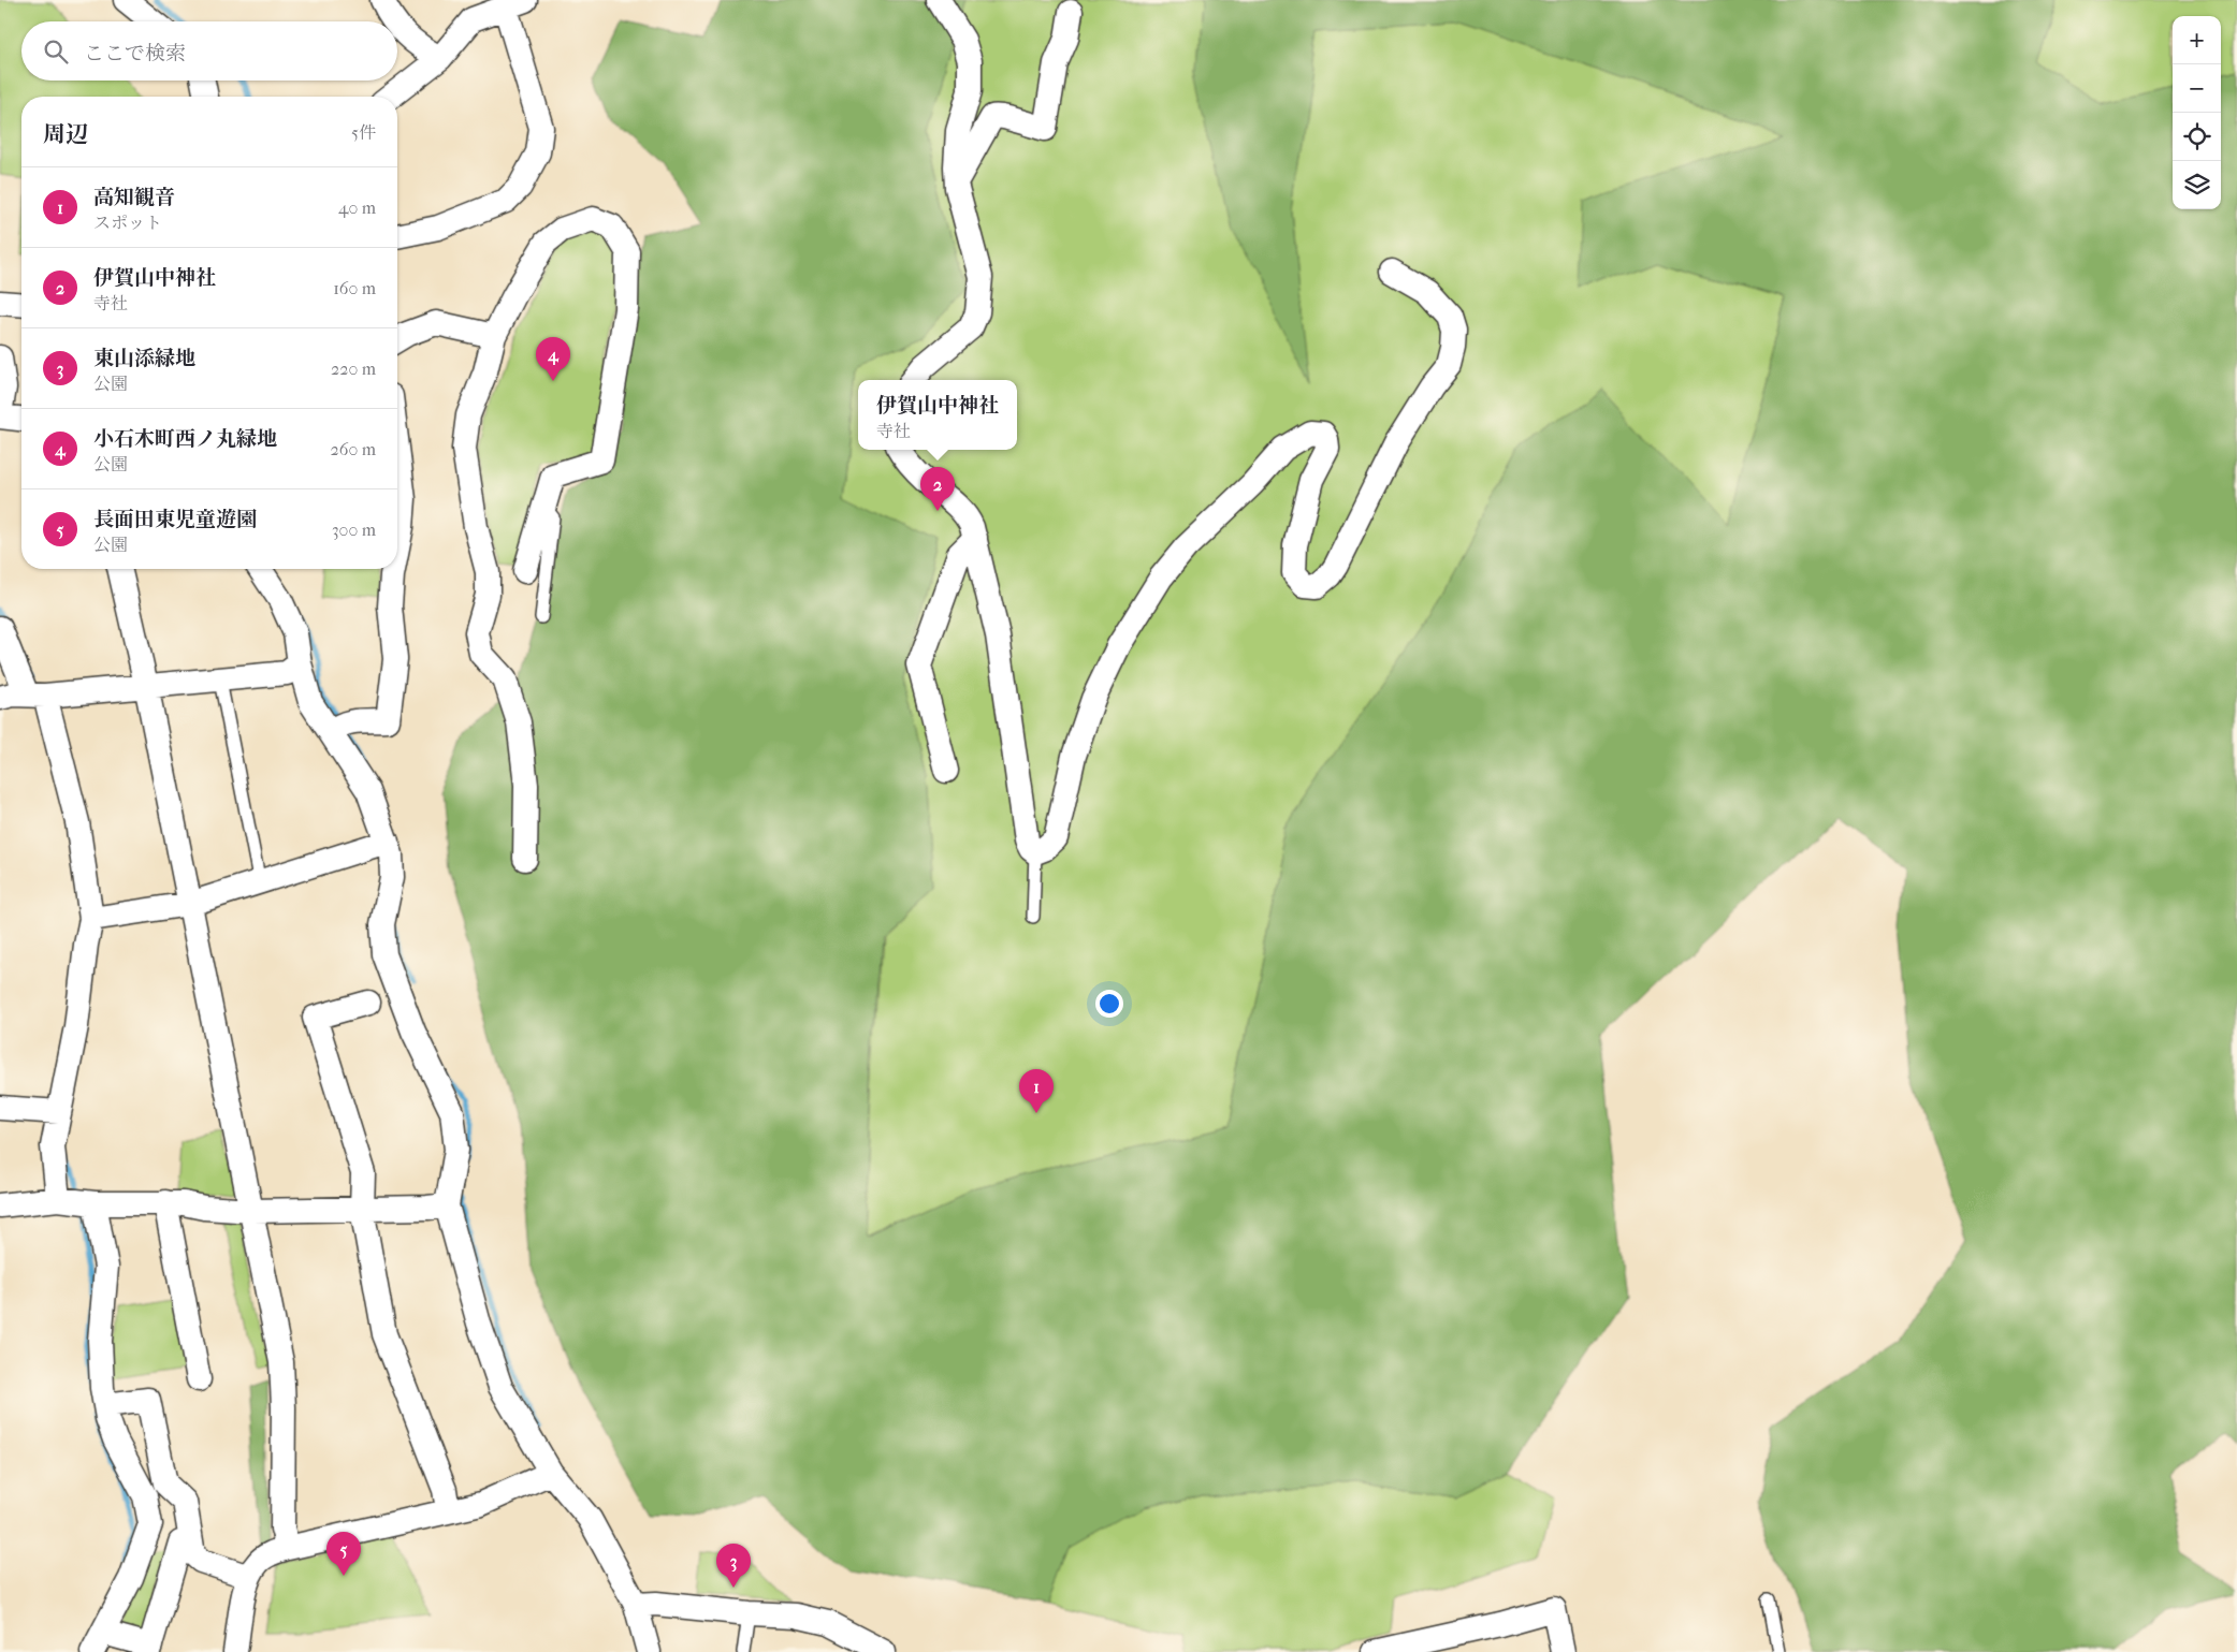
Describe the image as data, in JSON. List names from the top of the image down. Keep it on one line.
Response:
{"page":{"map_buttons":["+","−"],"search":"ここで検索","heading":["周辺","5件"],"list":[{"mark":"1","name":"高知観音","note":"スポット","value":"40 m"},{"mark":"2","name":"伊賀山中神社","note":"寺社","value":"160 m"},{"mark":"3","name":"東山添緑地","note":"公園","value":"220 m"},{"mark":"4","name":"小石木町西ノ丸緑地","note":"公園","value":"260 m"},{"mark":"5","name":"長面田東児童遊園","note":"公園","value":"300 m"}],"pins":["4","2","1","5","3"],"popup":["伊賀山中神社","寺社"]}}
